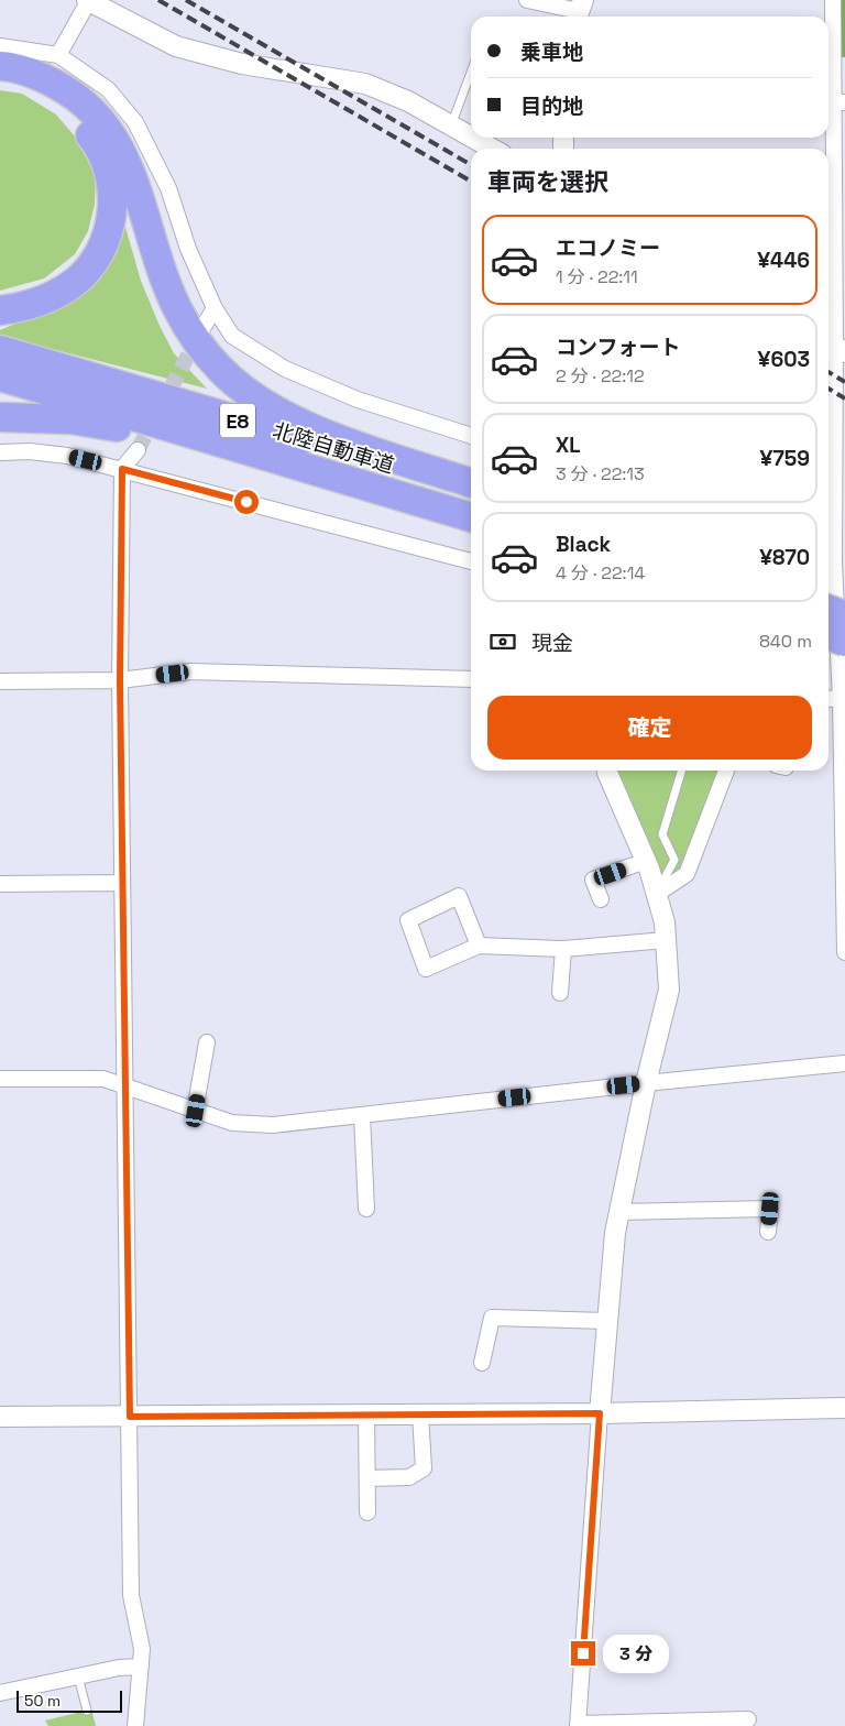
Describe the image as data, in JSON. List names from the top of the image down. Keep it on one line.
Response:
{"streets":{"highway":["E8","北陸自動車道"]},"scale_bar":"50 m","page":{"banner":["乗車地","目的地"],"heading":"車両を選択","list":[{"name":"エコノミー","note":"1 分 · 22:11","value":"¥446"},{"name":"コンフォート","note":"2 分 · 22:12","value":"¥603"},{"name":"XL","note":"3 分 · 22:13","value":"¥759"},{"name":"Black","note":"4 分 · 22:14","value":"¥870"}],"pay":["現金","840 m"],"buttons":"確定","bubble":"3 分","scale":"50 m"}}
